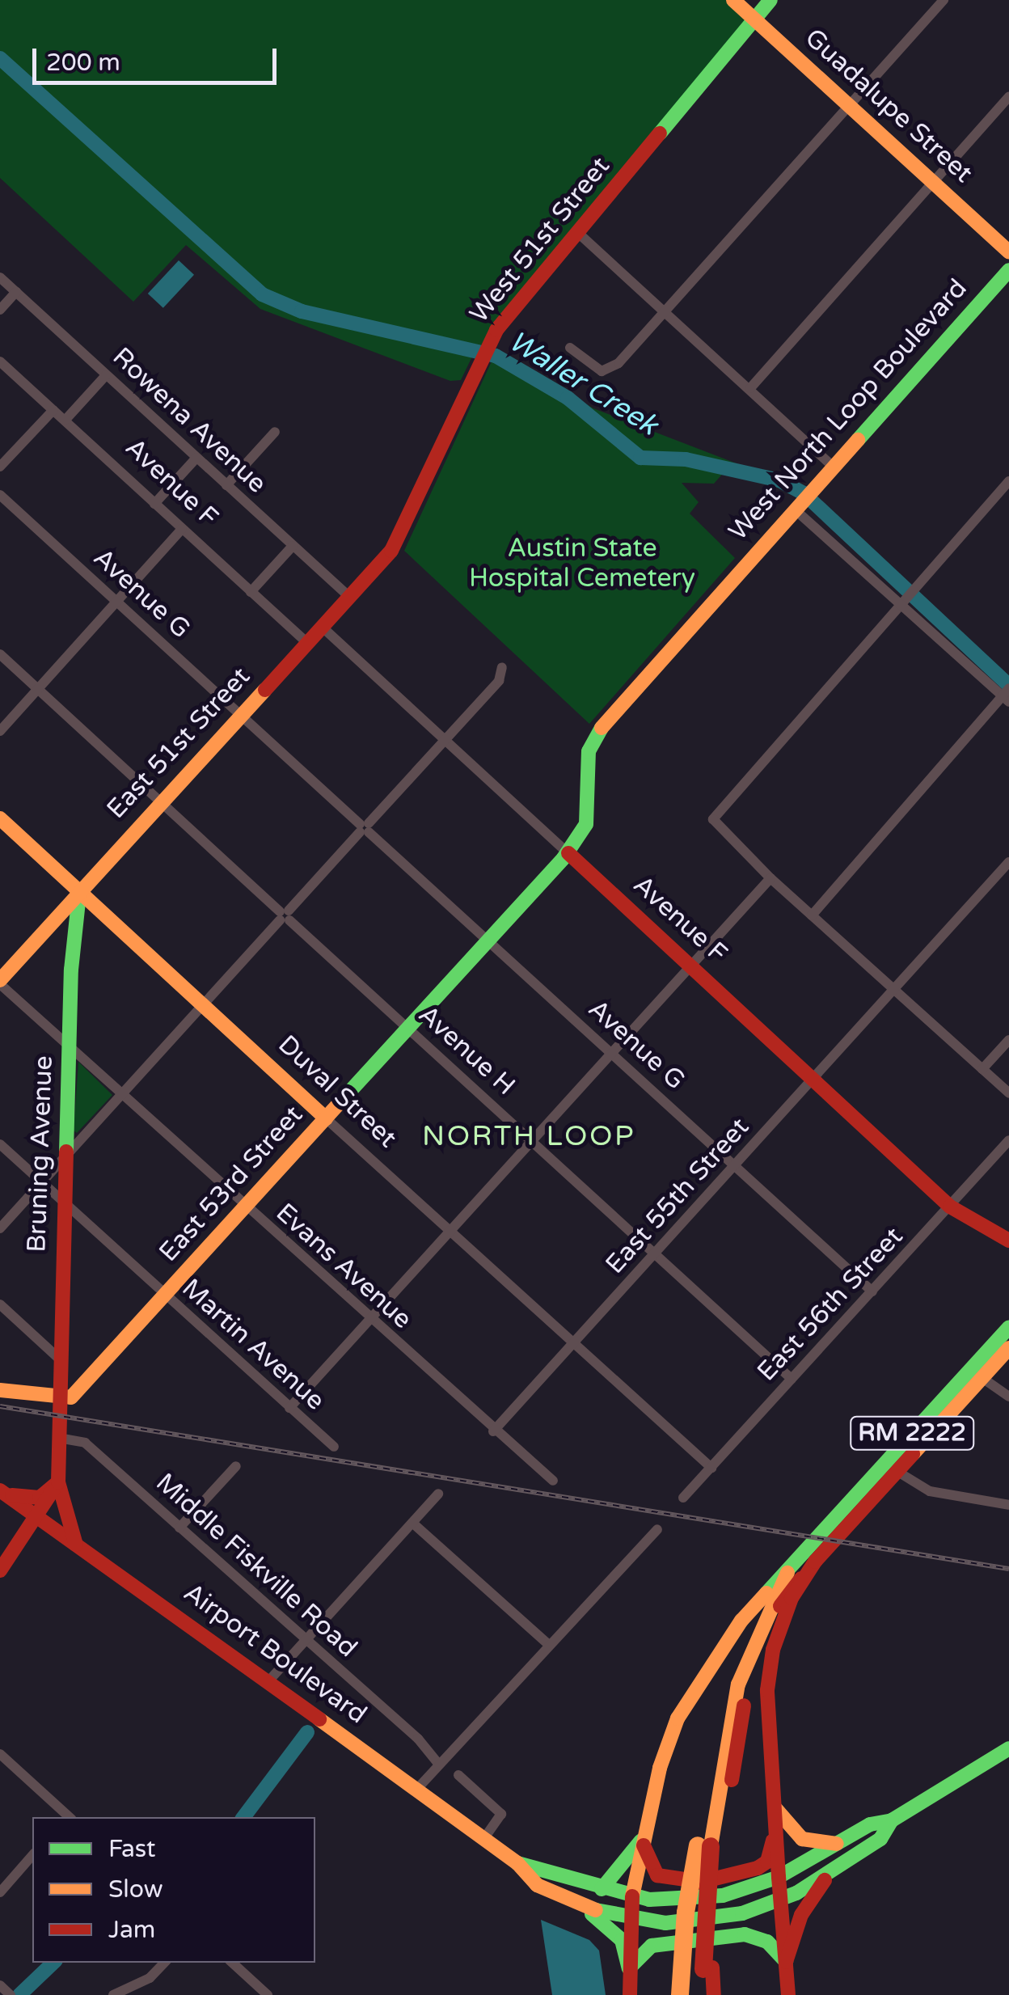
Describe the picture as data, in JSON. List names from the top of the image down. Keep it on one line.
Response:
{"streets":{"main road":["Guadalupe Street","West 51st Street","West North Loop Boulevard","Avenue F","East 51st Street","Duval Street","Bruning Avenue","East 53rd Street","RM 2222","Airport Boulevard"],"street":["Rowena Avenue","Avenue G","Avenue H","East 55th Street","Evans Avenue","East 56th Street","Martin Avenue","Middle Fiskville Road"]},"crossings":[["Guadalupe Street","West 51st Street"],["West 51st Street","East 51st Street"],["West North Loop Boulevard","East 53rd Street"],["Rowena Avenue","East 51st Street"],["Avenue F","East 51st Street"],["Avenue F","East 53rd Street"],["Avenue F","East 55th Street"],["Avenue F","East 56th Street"],["Avenue G","East 51st Street"],["Avenue G","East 53rd Street"],["Avenue G","East 55th Street"],["Avenue G","East 56th Street"],["East 51st Street","Avenue H"],["East 51st Street","Duval Street"],["East 51st Street","Bruning Avenue"],["East 51st Street","Evans Avenue"],["Avenue H","East 53rd Street"],["Avenue H","East 55th Street"],["Avenue H","East 56th Street"],["Duval Street","Bruning Avenue"],["Duval Street","East 53rd Street"],["Duval Street","East 55th Street"],["Duval Street","East 56th Street"],["Bruning Avenue","East 53rd Street"],["Bruning Avenue","Evans Avenue"],["Bruning Avenue","Martin Avenue"],["East 53rd Street","Evans Avenue"],["East 53rd Street","Martin Avenue"],["East 55th Street","Evans Avenue"]],"districts":["NORTH LOOP"],"water":["Waller Creek"],"parks":["Austin State Hospital Cemetery"],"legend":["Fast","Slow","Jam"],"scale_bar":"200 m"}
